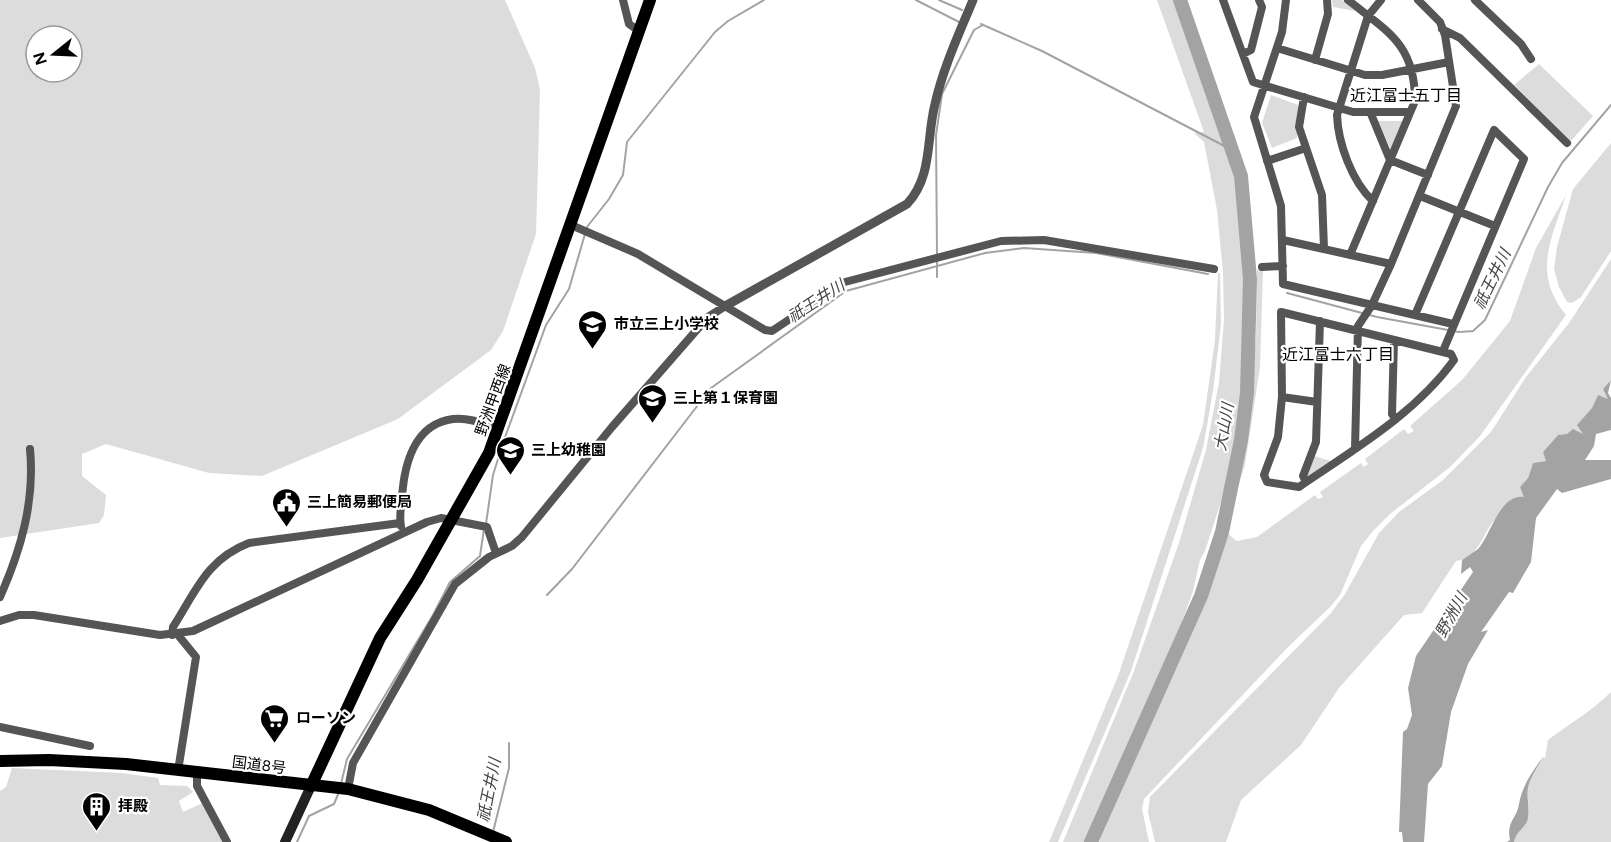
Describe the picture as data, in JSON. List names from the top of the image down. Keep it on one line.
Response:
{"streets":{"main road":["野洲甲西線","国道8号"]},"crossings":[["野洲甲西線","国道8号"]],"districts":["近江富士五丁目","近江富士六丁目"],"water":["祇王井川","大山川","野洲川"],"places":{"school or university":["市立三上小学校","三上第１保育園","三上幼稚園"],"public building":["三上簡易郵便局"],"supermarket":["ローソン"],"building":["拝殿"]},"north":"left"}
